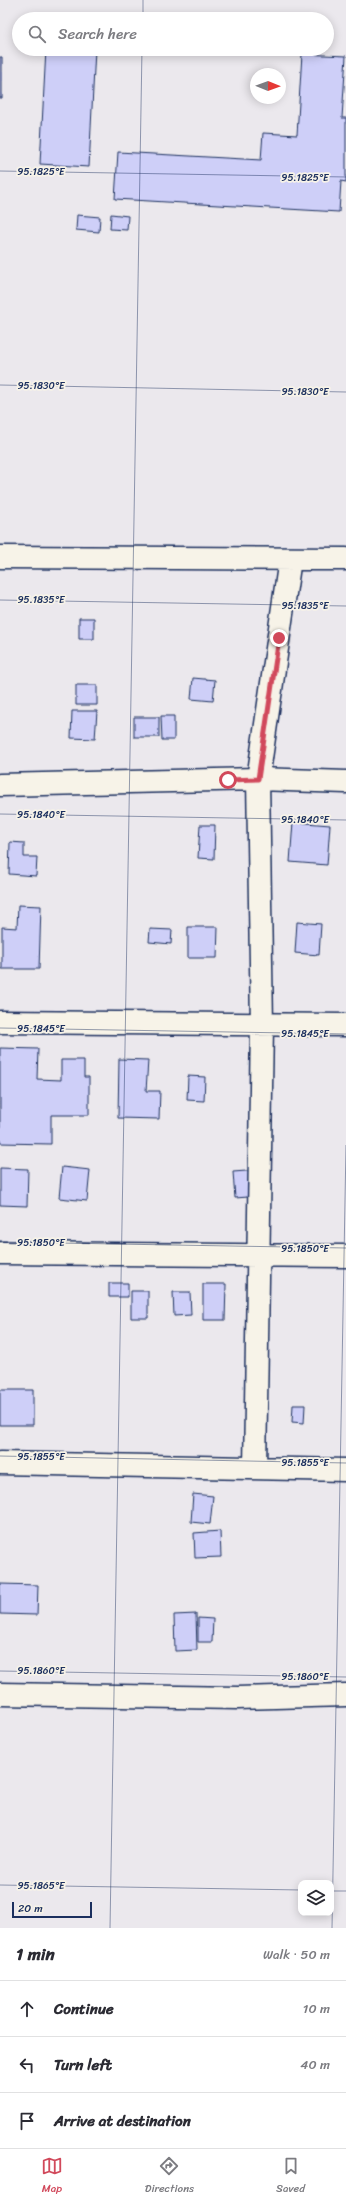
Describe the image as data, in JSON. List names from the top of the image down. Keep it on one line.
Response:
{"scale_bar":"20 m","north":"right","page":{"search":"Search here","scale":"20 m","heading":["1 min","Walk · 50 m"],"list":[["Continue","10 m"],["Turn left","40 m"],"Arrive at destination"],"nav":["Map","Directions","Saved"]},"coordinates":["95.1825°E","95.1830°E","95.1835°E","95.1840°E","95.1845°E","95.1850°E","95.1855°E","95.1860°E","95.1865°E"]}
